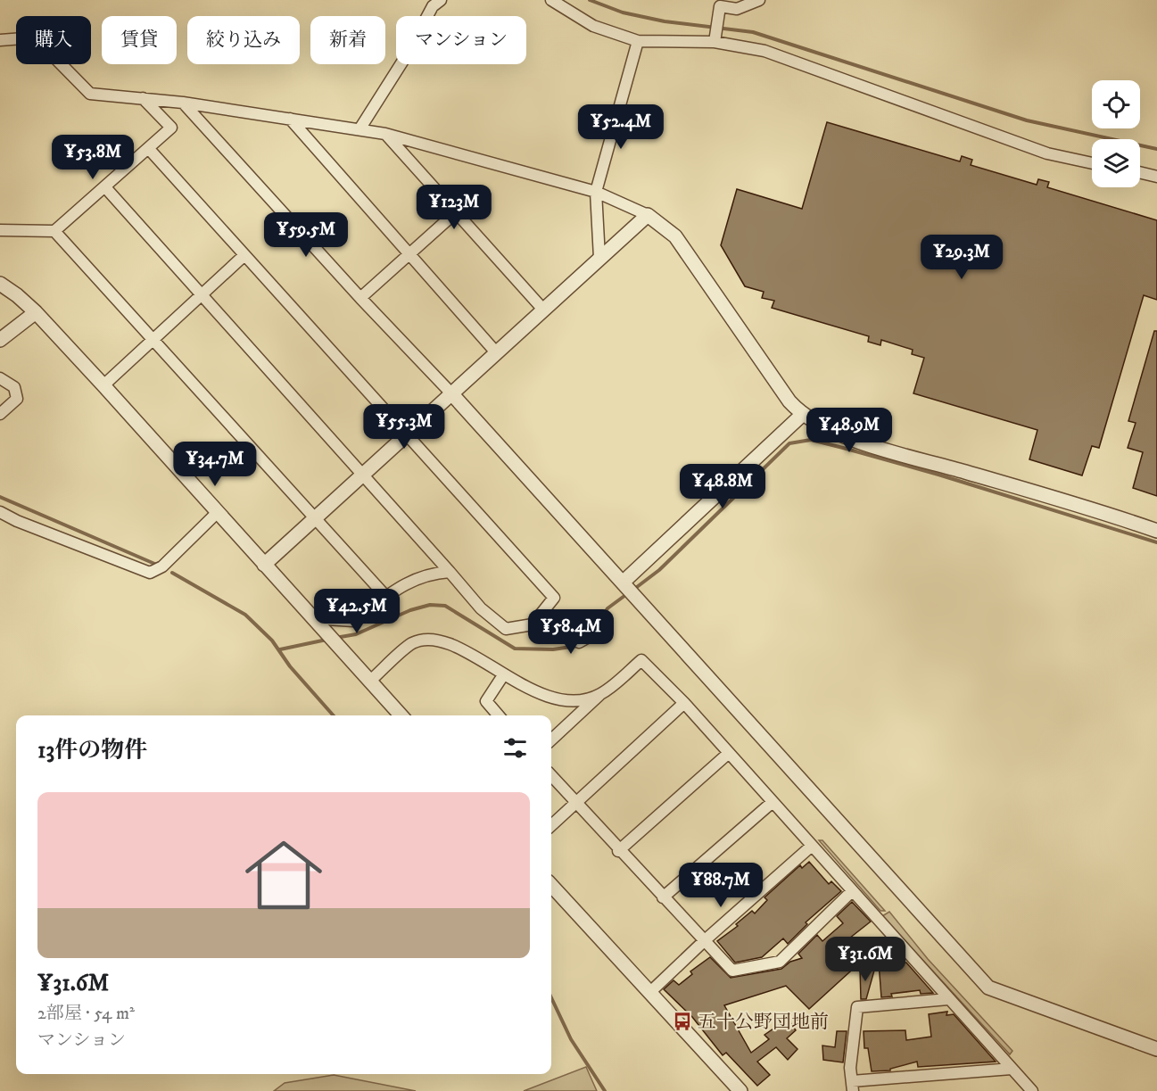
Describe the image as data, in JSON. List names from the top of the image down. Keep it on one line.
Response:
{"places":{"bus stop":["五十公野団地前"]},"page":{"chip":["購入","賃貸","絞り込み","新着","マンション"],"price":["¥52.4M","¥53.8M","¥123M","¥59.5M","¥29.3M","¥55.3M","¥48.9M","¥34.7M","¥48.8M","¥42.5M","¥58.4M","¥88.7M","¥31.6M"],"heading":"13件の物件","list":[{"name":"¥31.6M","note":"2部屋 · 54 m² · マンション"}]}}
